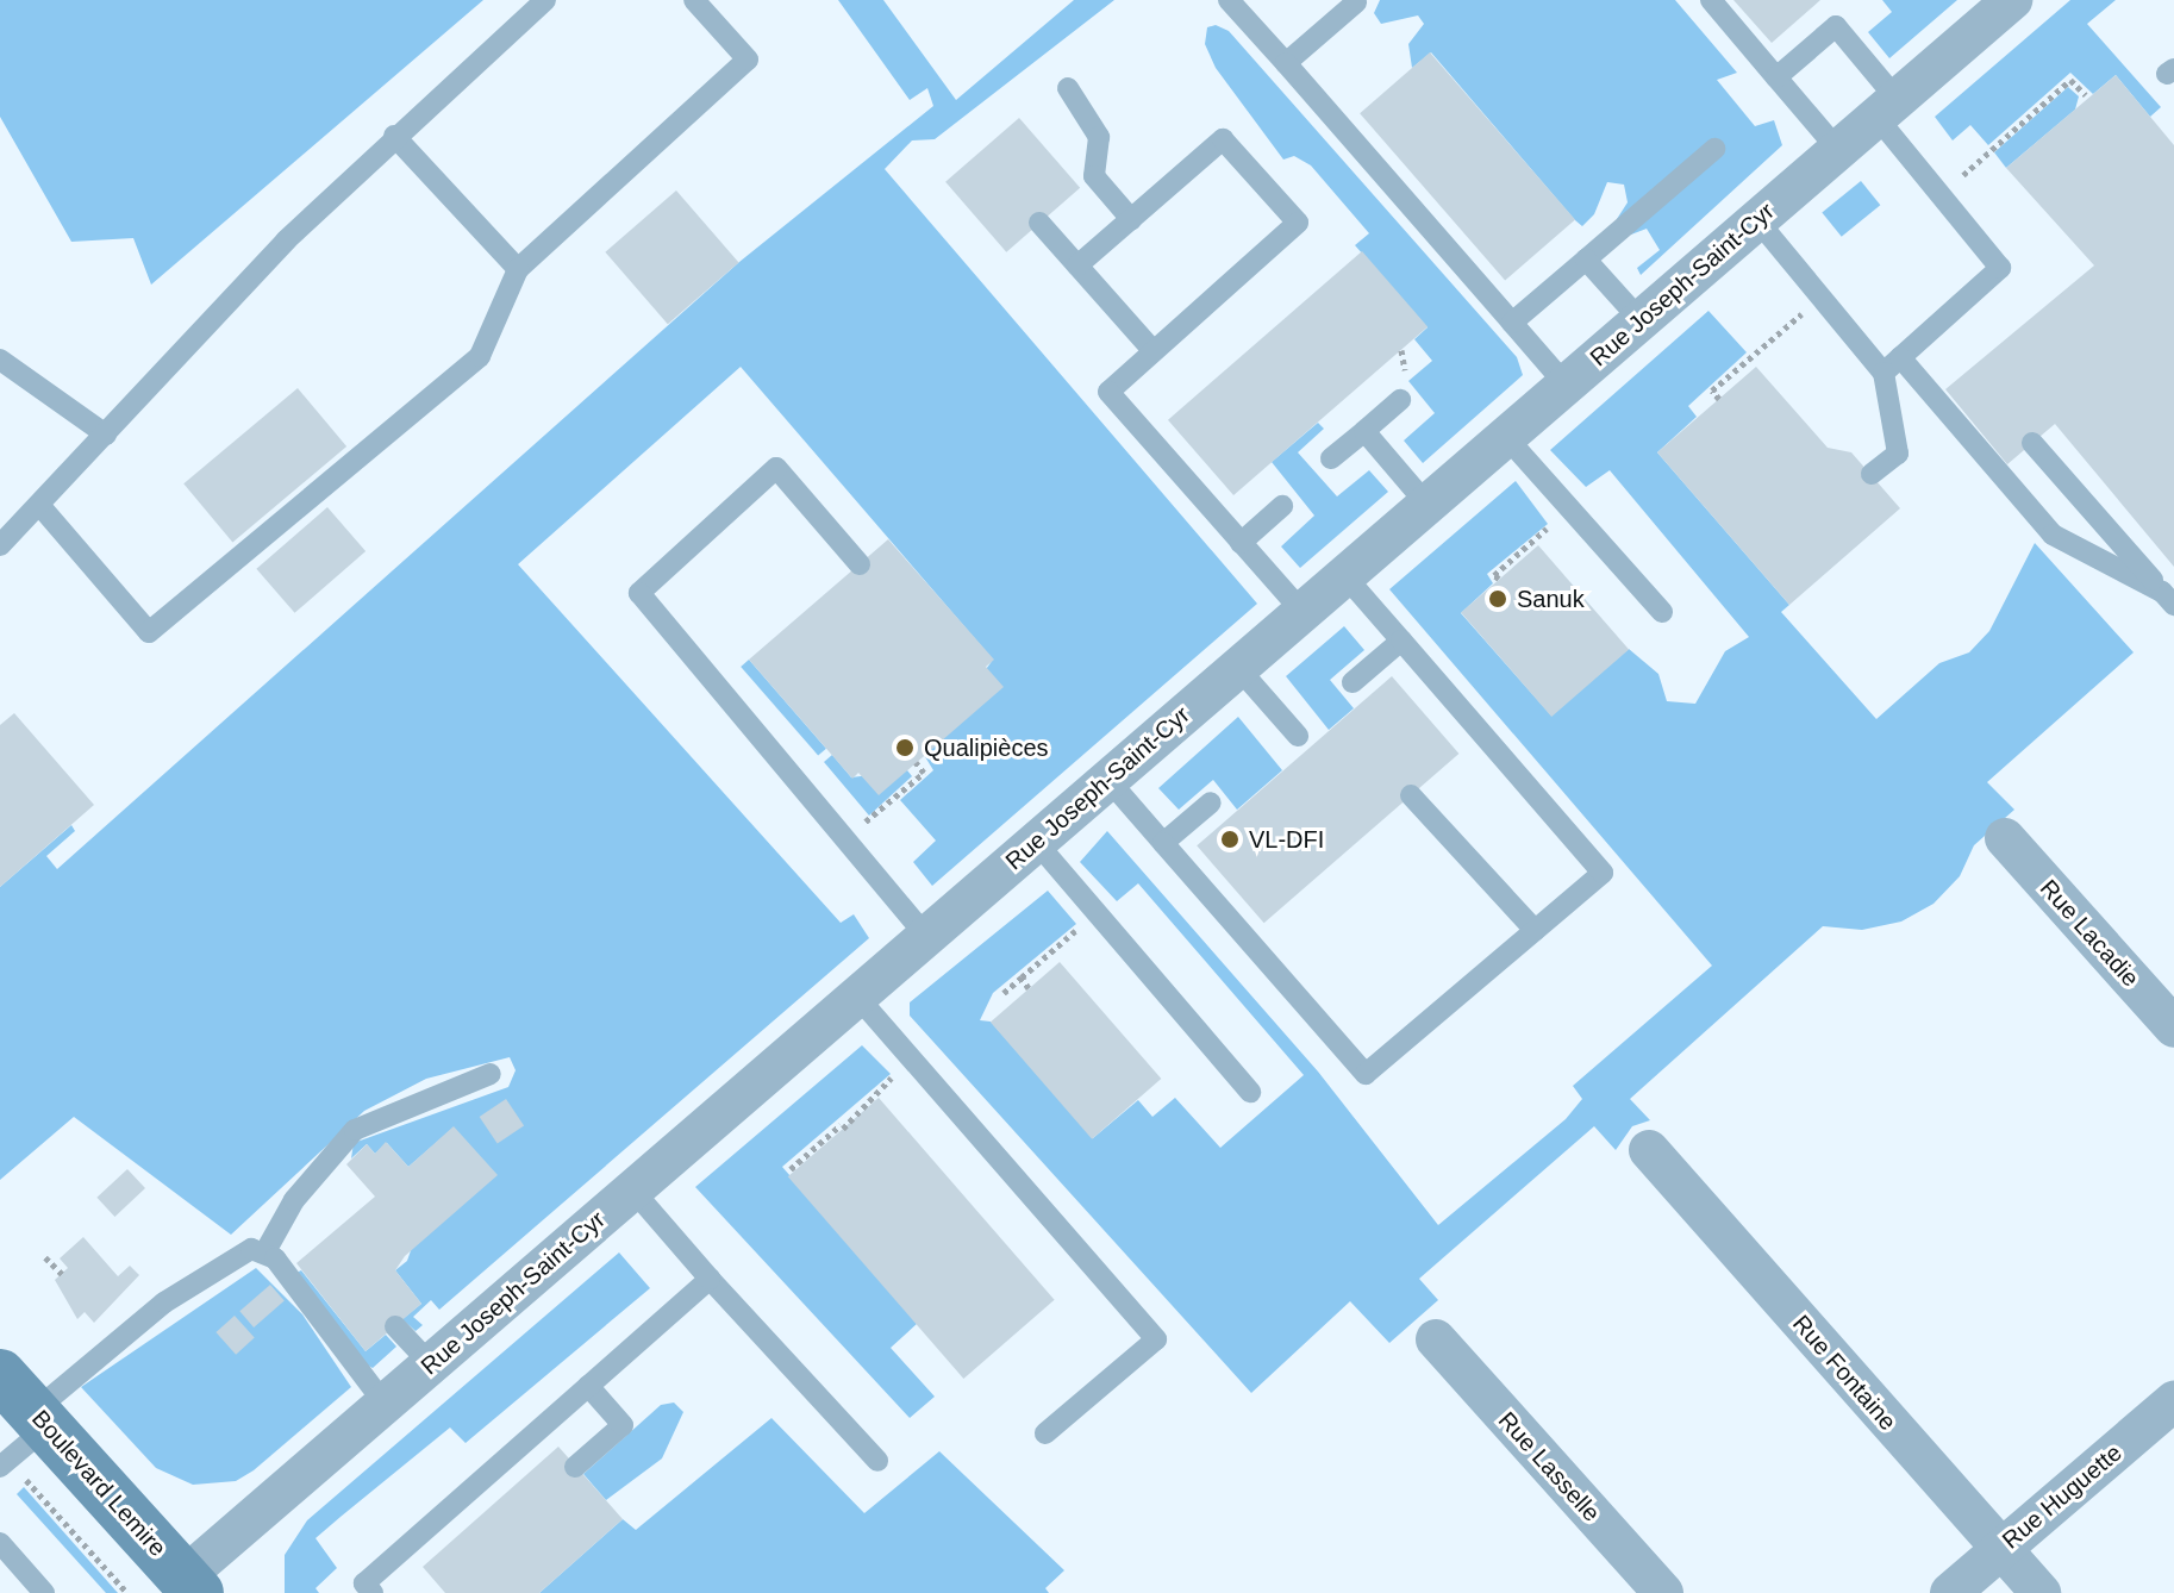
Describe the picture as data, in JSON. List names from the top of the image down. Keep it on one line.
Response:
{"streets":{"main road":["Boulevard Lemire"],"street":["Rue Joseph-Saint-Cyr","Rue Lacadie","Rue Fontaine","Rue Lasselle","Rue Huguette"]},"crossings":[["Rue Joseph-Saint-Cyr","Boulevard Lemire"],["Rue Fontaine","Rue Huguette"]],"places":["Sanuk","Qualipièces","VL-DFI"]}
